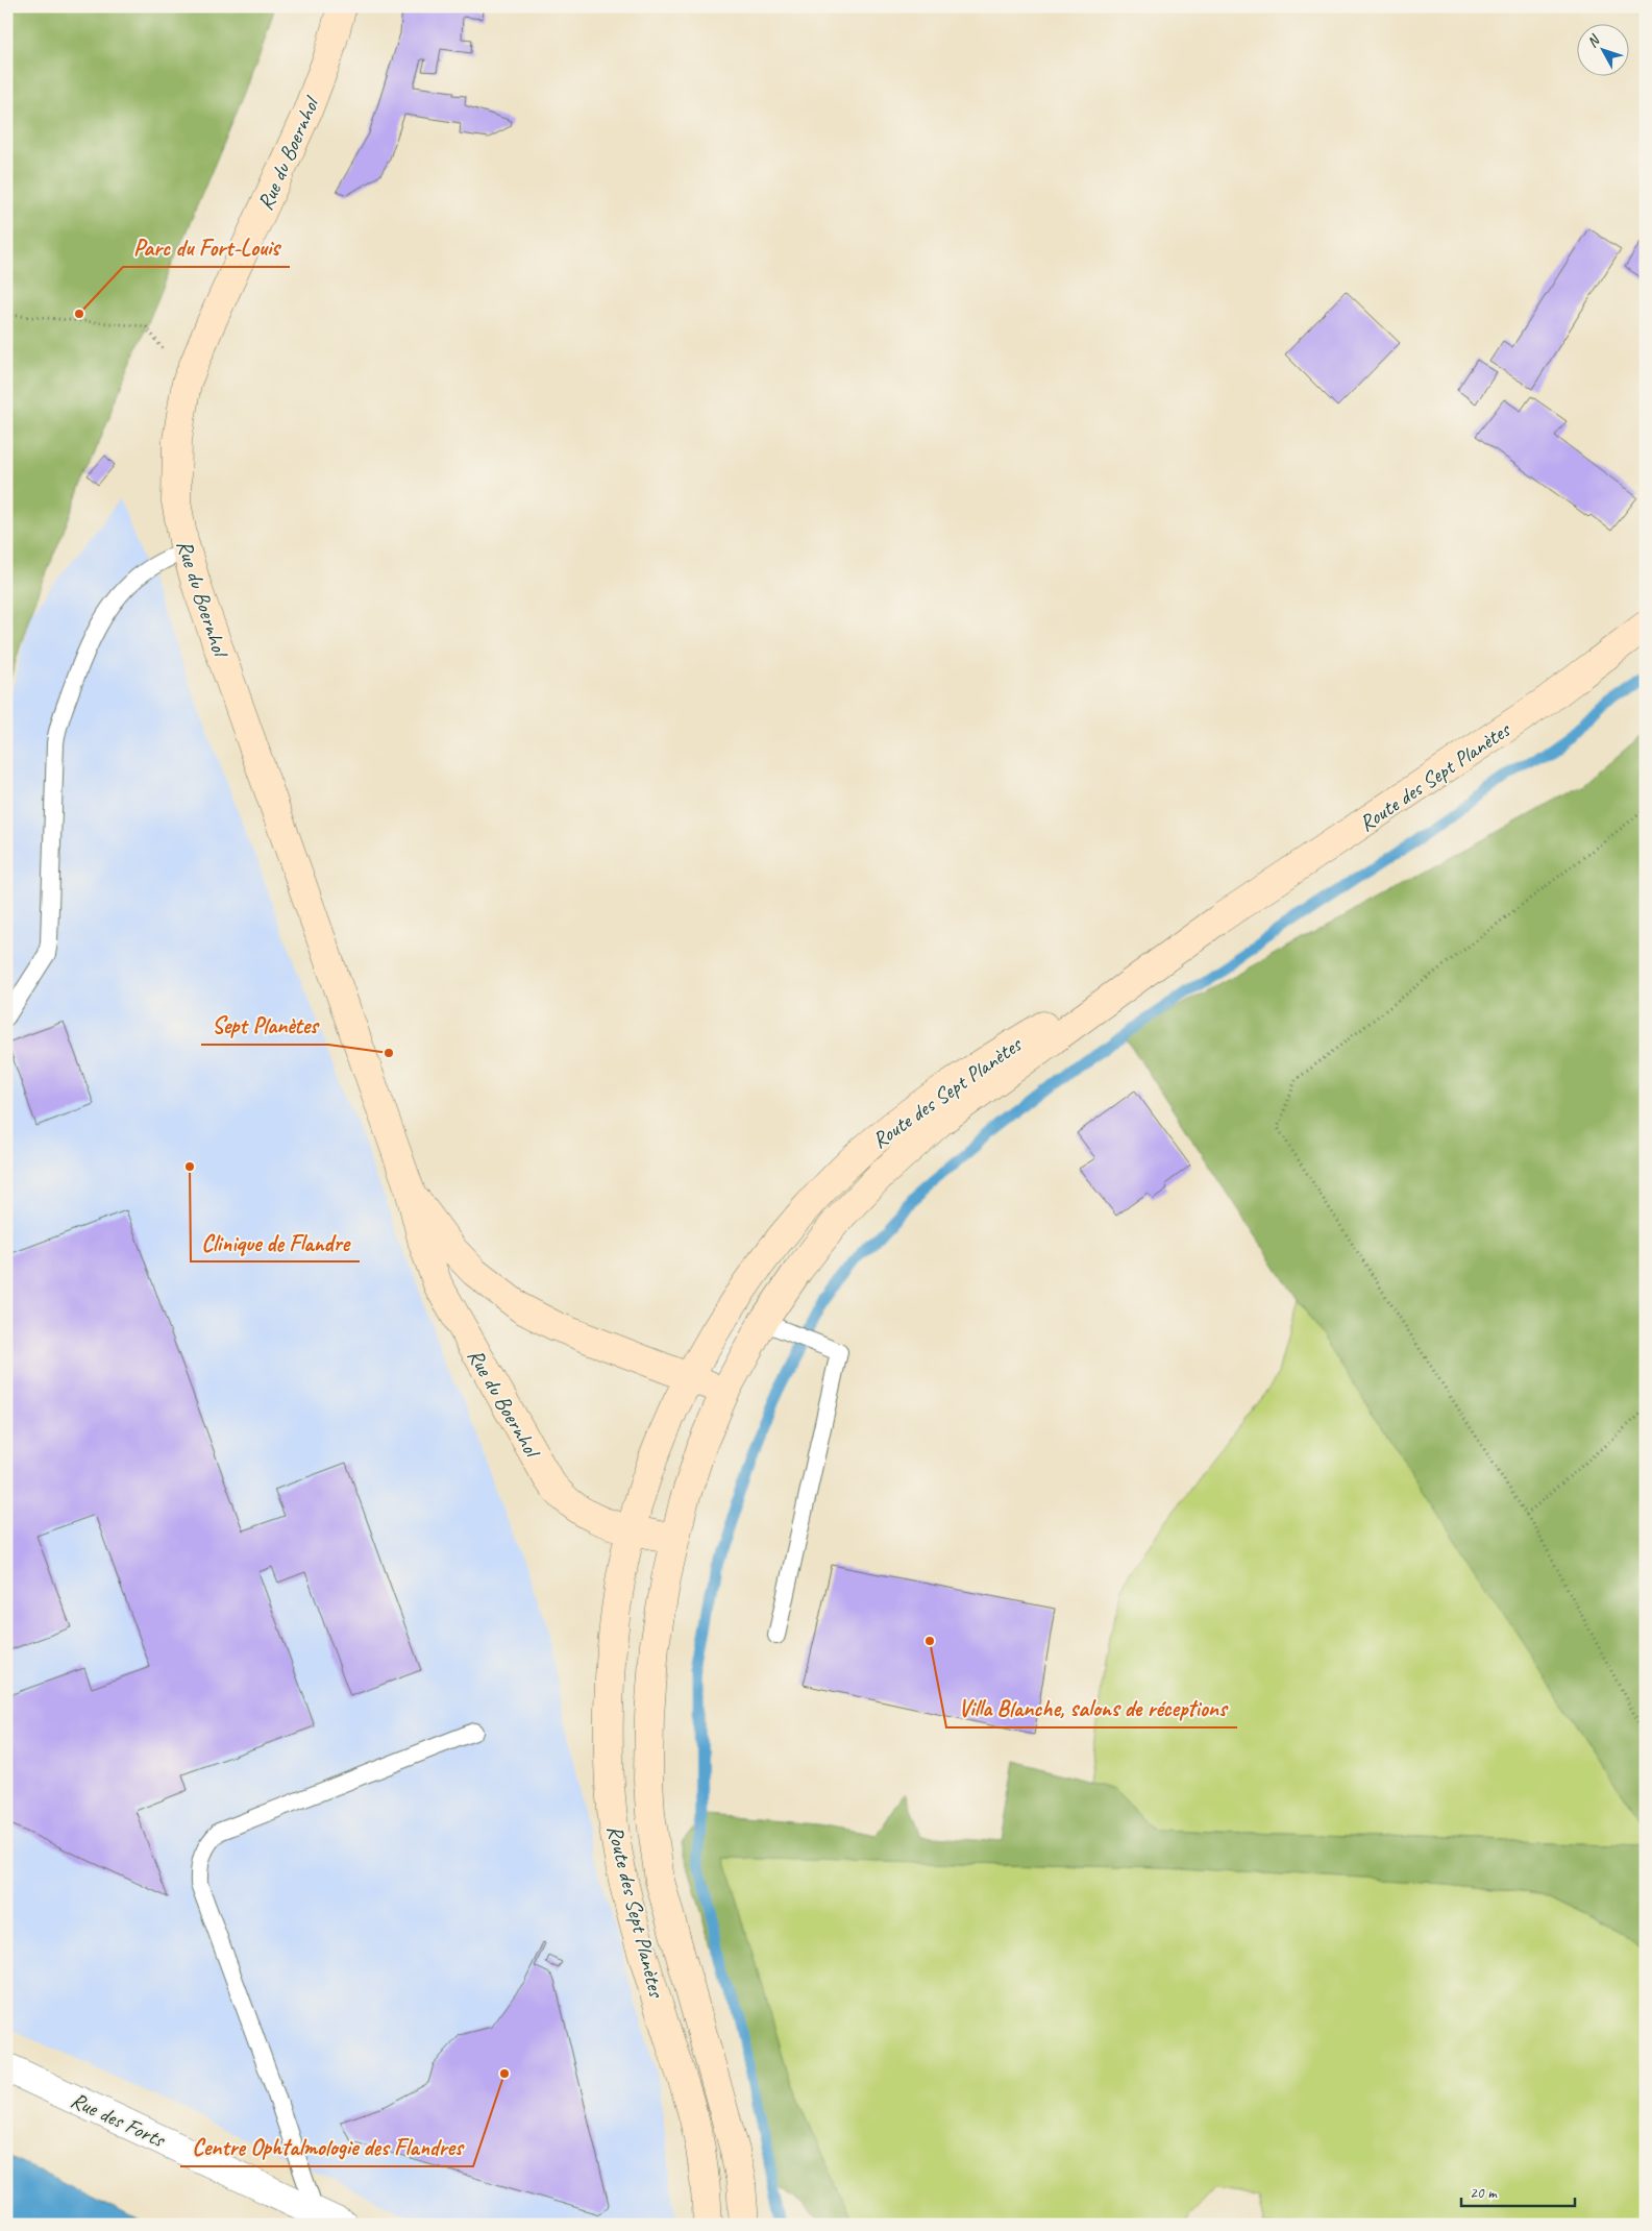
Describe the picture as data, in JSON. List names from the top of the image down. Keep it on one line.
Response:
{"streets":{"main road":["Rue du Boernhol","Route des Sept Planètes"],"street":["Rue des Forts"]},"crossings":[["Rue du Boernhol","Route des Sept Planètes"]],"places":["Parc du Fort-Louis","Sept Planètes","Clinique de Flandre","Villa Blanche, salons de réceptions","Centre Ophtalmologie des Flandres"],"scale_bar":"20 m","north":"top left"}
